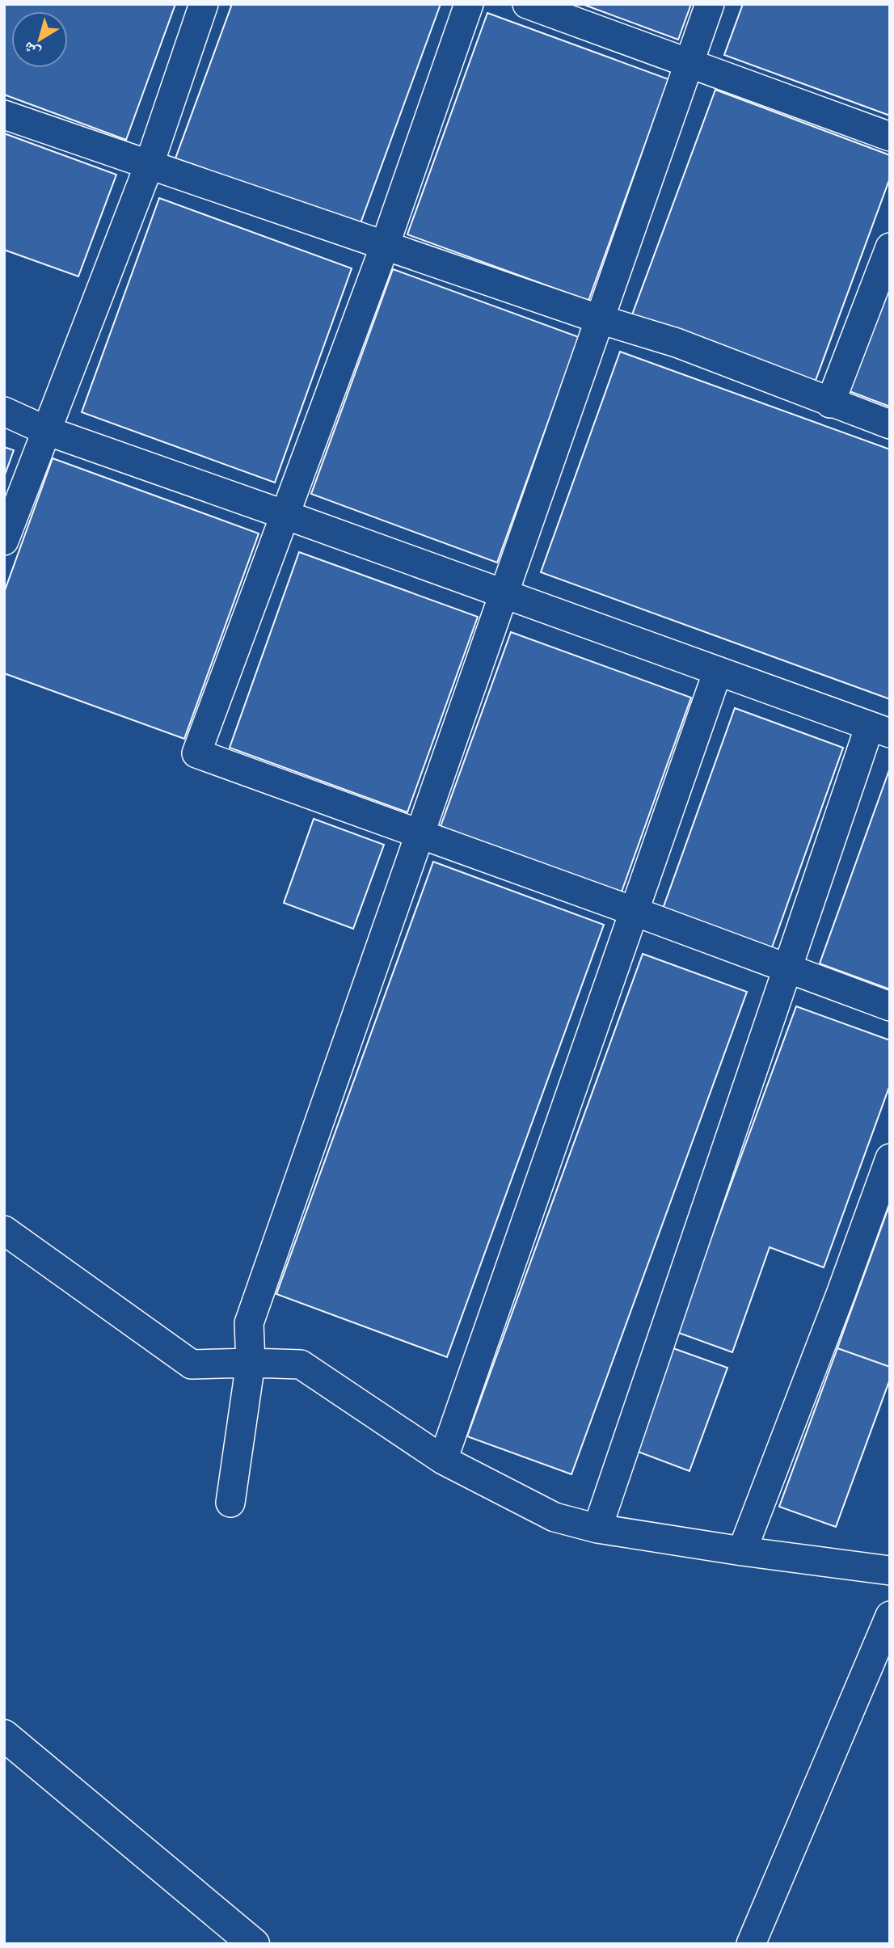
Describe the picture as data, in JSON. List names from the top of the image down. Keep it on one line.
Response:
{"north":"bottom left"}
